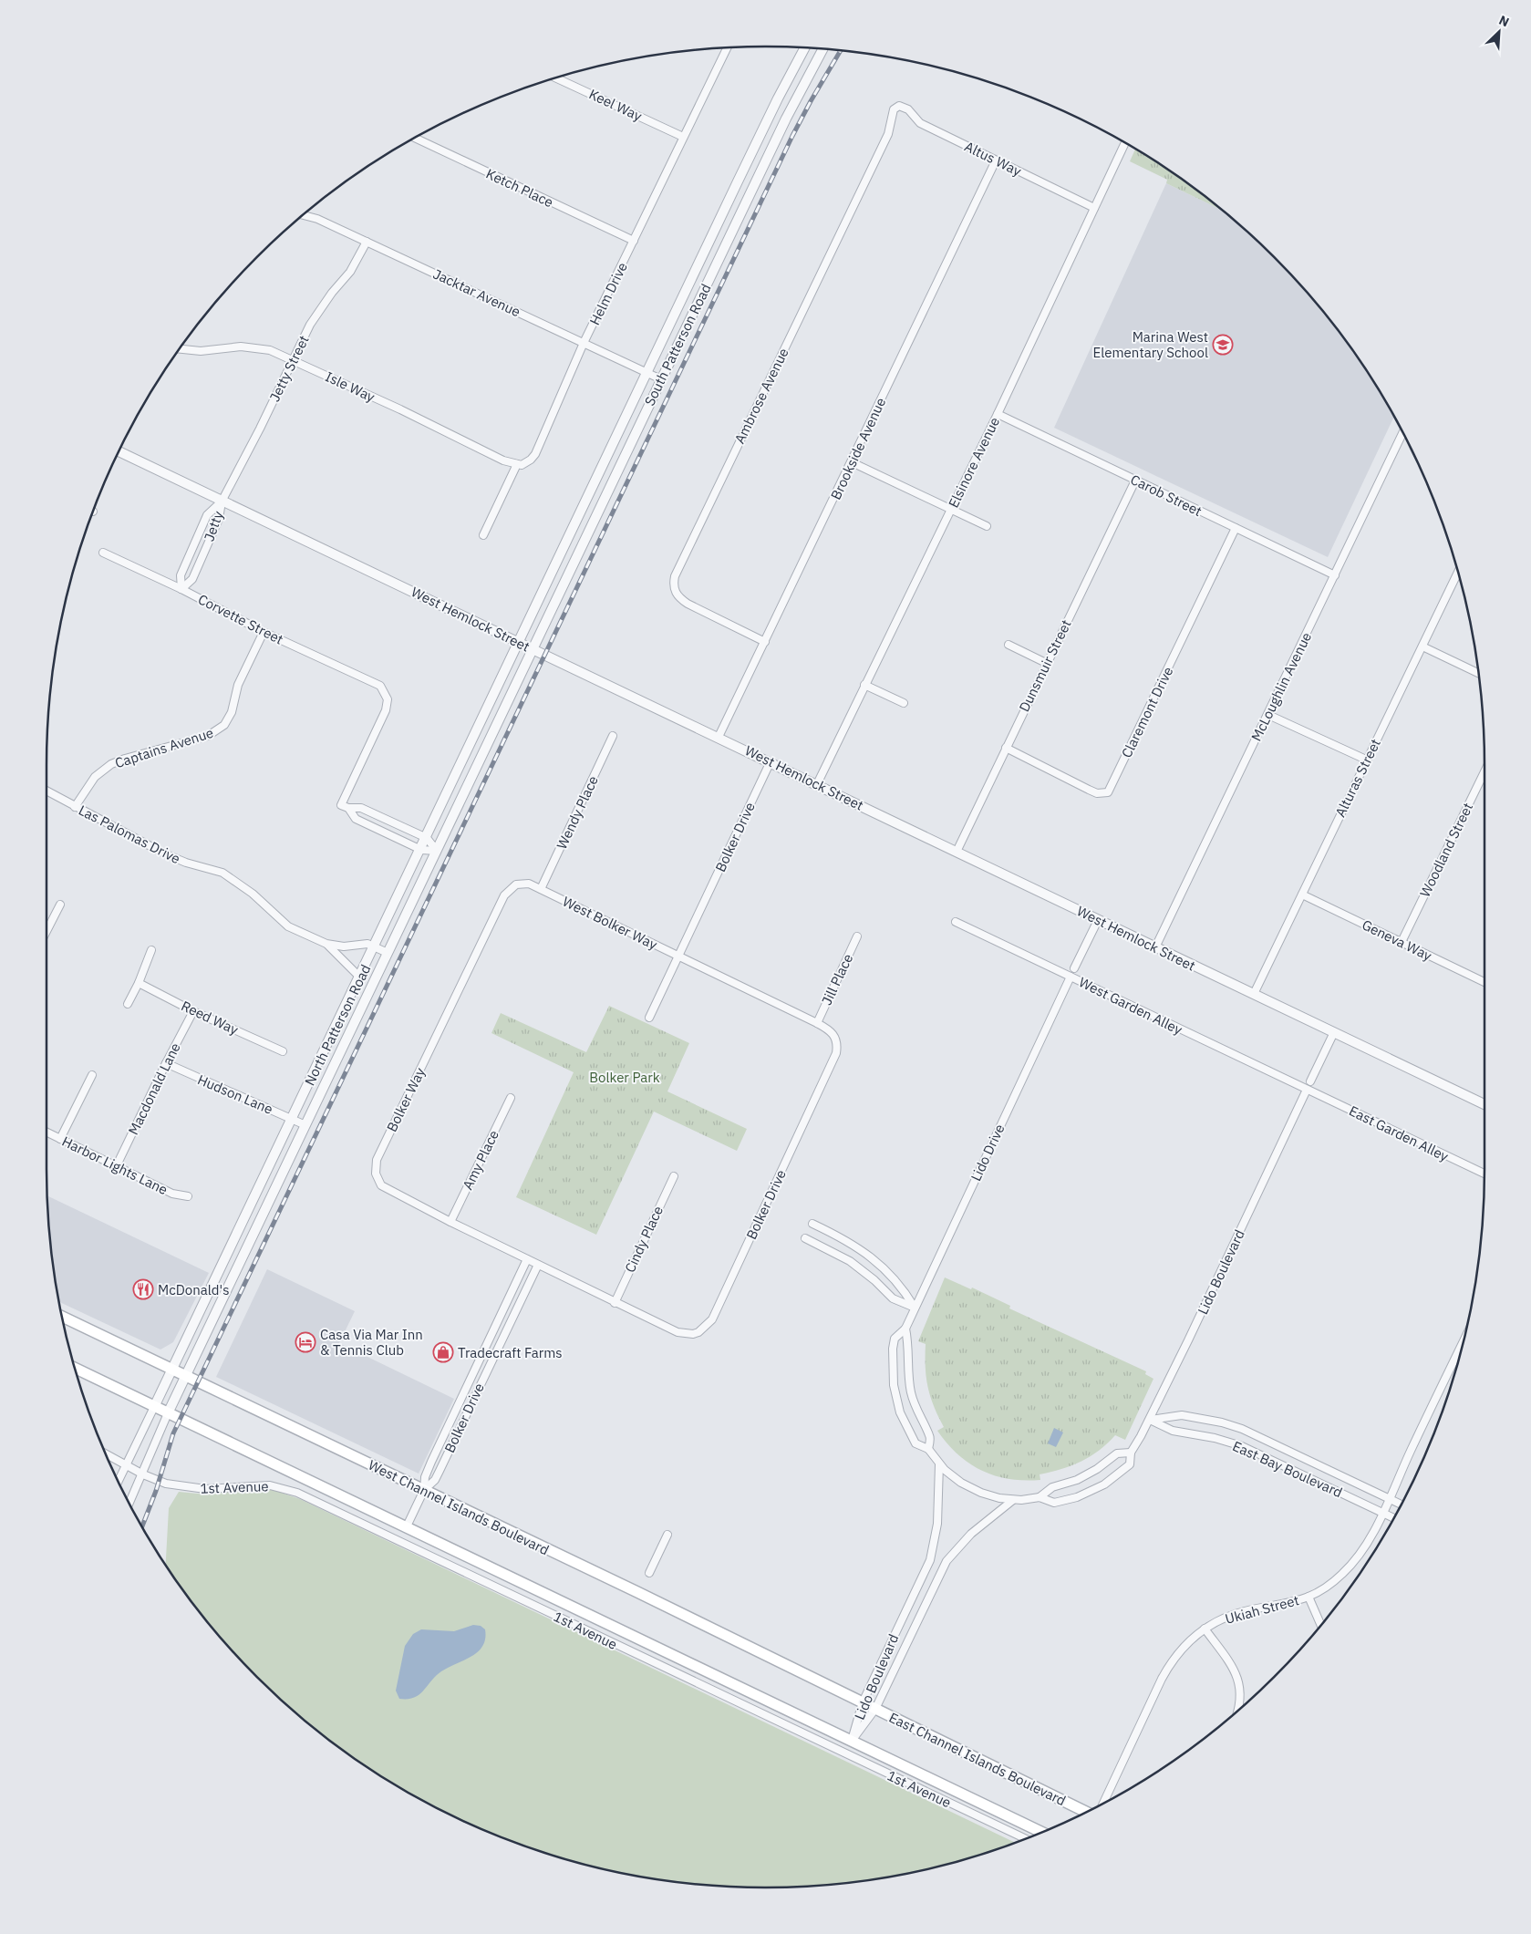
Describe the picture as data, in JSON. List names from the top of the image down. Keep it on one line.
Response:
{"streets":{"main road":["West Channel Islands Boulevard","East Channel Islands Boulevard"],"street":["Keel Way","Altus Way","Ketch Place","Jacktar Avenue","Helm Drive","South Patterson Road","Jetty Street","Isle Way","Ambrose Avenue","Brookside Avenue","Elsinore Avenue","Carob Street","Jetty","Corvette Street","West Hemlock Street","Dunsmuir Street","McLoughlin Avenue","Claremont Drive","Captains Avenue","Alturas Street","Wendy Place","Las Palomas Drive","Bolker Drive","Woodland Street","West Bolker Way","Geneva Way","Jill Place","West Garden Alley","Reed Way","North Patterson Road","Macdonald Lane","Hudson Lane","Bolker Way","East Garden Alley","Lido Drive","Amy Place","Harbor Lights Lane","Cindy Place","Lido Boulevard","East Bay Boulevard","1st Avenue","Ukiah Street"]},"crossings":[["Keel Way","Helm Drive"],["Altus Way","Ambrose Avenue"],["Altus Way","Brookside Avenue"],["Altus Way","Elsinore Avenue"],["Ketch Place","Helm Drive"],["Jacktar Avenue","Helm Drive"],["Jacktar Avenue","South Patterson Road"],["Jacktar Avenue","Jetty Street"],["Helm Drive","Isle Way"],["South Patterson Road","West Hemlock Street"],["South Patterson Road","North Patterson Road"],["Jetty Street","Isle Way"],["Jetty Street","Jetty"],["Jetty Street","West Hemlock Street"],["Ambrose Avenue","Brookside Avenue"],["Brookside Avenue","West Hemlock Street"],["Elsinore Avenue","Carob Street"],["Elsinore Avenue","West Hemlock Street"],["Carob Street","Dunsmuir Street"],["Carob Street","McLoughlin Avenue"],["Carob Street","Claremont Drive"],["Jetty","Corvette Street"],["Jetty","West Hemlock Street"],["Corvette Street","Captains Avenue"],["West Hemlock Street","Dunsmuir Street"],["West Hemlock Street","McLoughlin Avenue"],["West Hemlock Street","Alturas Street"],["West Hemlock Street","Bolker Drive"],["West Hemlock Street","North Patterson Road"],["Dunsmuir Street","Claremont Drive"],["Captains Avenue","Las Palomas Drive"],["Alturas Street","Geneva Way"],["Wendy Place","West Bolker Way"],["Wendy Place","Bolker Way"],["Las Palomas Drive","North Patterson Road"],["Bolker Drive","West Bolker Way"],["Bolker Drive","Jill Place"],["Bolker Drive","Bolker Way"],["Bolker Drive","Cindy Place"],["Bolker Drive","West Channel Islands Boulevard"],["Woodland Street","Geneva Way"],["West Bolker Way","Bolker Way"],["West Garden Alley","East Garden Alley"],["West Garden Alley","Lido Drive"],["West Garden Alley","Lido Boulevard"],["Reed Way","Macdonald Lane"],["North Patterson Road","Hudson Lane"],["North Patterson Road","West Channel Islands Boulevard"],["Macdonald Lane","Hudson Lane"],["Macdonald Lane","Harbor Lights Lane"],["Bolker Way","Amy Place"],["East Garden Alley","Lido Boulevard"],["Lido Drive","Lido Boulevard"],["Lido Boulevard","East Bay Boulevard"],["Lido Boulevard","West Channel Islands Boulevard"],["Lido Boulevard","East Channel Islands Boulevard"],["East Bay Boulevard","Ukiah Street"],["West Channel Islands Boulevard","East Channel Islands Boulevard"]],"parks":["Bolker Park"],"places":{"school or university":["Marina West Elementary School"],"restaurant":["McDonald's"],"hotel":["Casa Via Mar Inn & Tennis Club"],"shop":["Tradecraft Farms"]},"north":"top right"}
